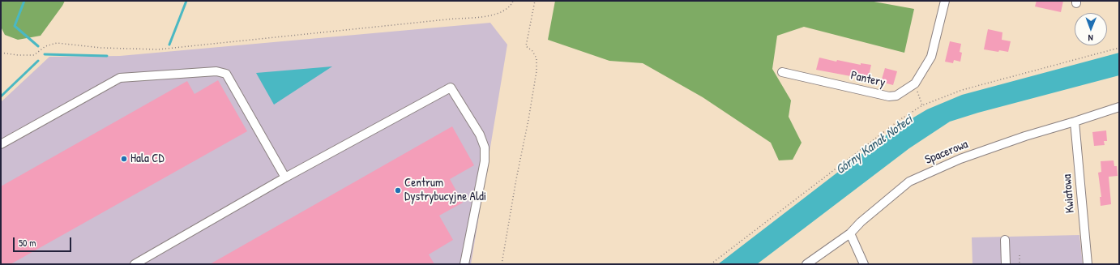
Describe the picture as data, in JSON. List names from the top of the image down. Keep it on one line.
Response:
{"streets":{"street":["Pantery","Spacerowa","Kwiatowa"]},"crossings":[["Spacerowa","Kwiatowa"]],"water":["Górny Kanał Noteci"],"places":["Hala CD","Centrum Dystrybucyjne Aldi"],"scale_bar":"50 m","north":"bottom"}
